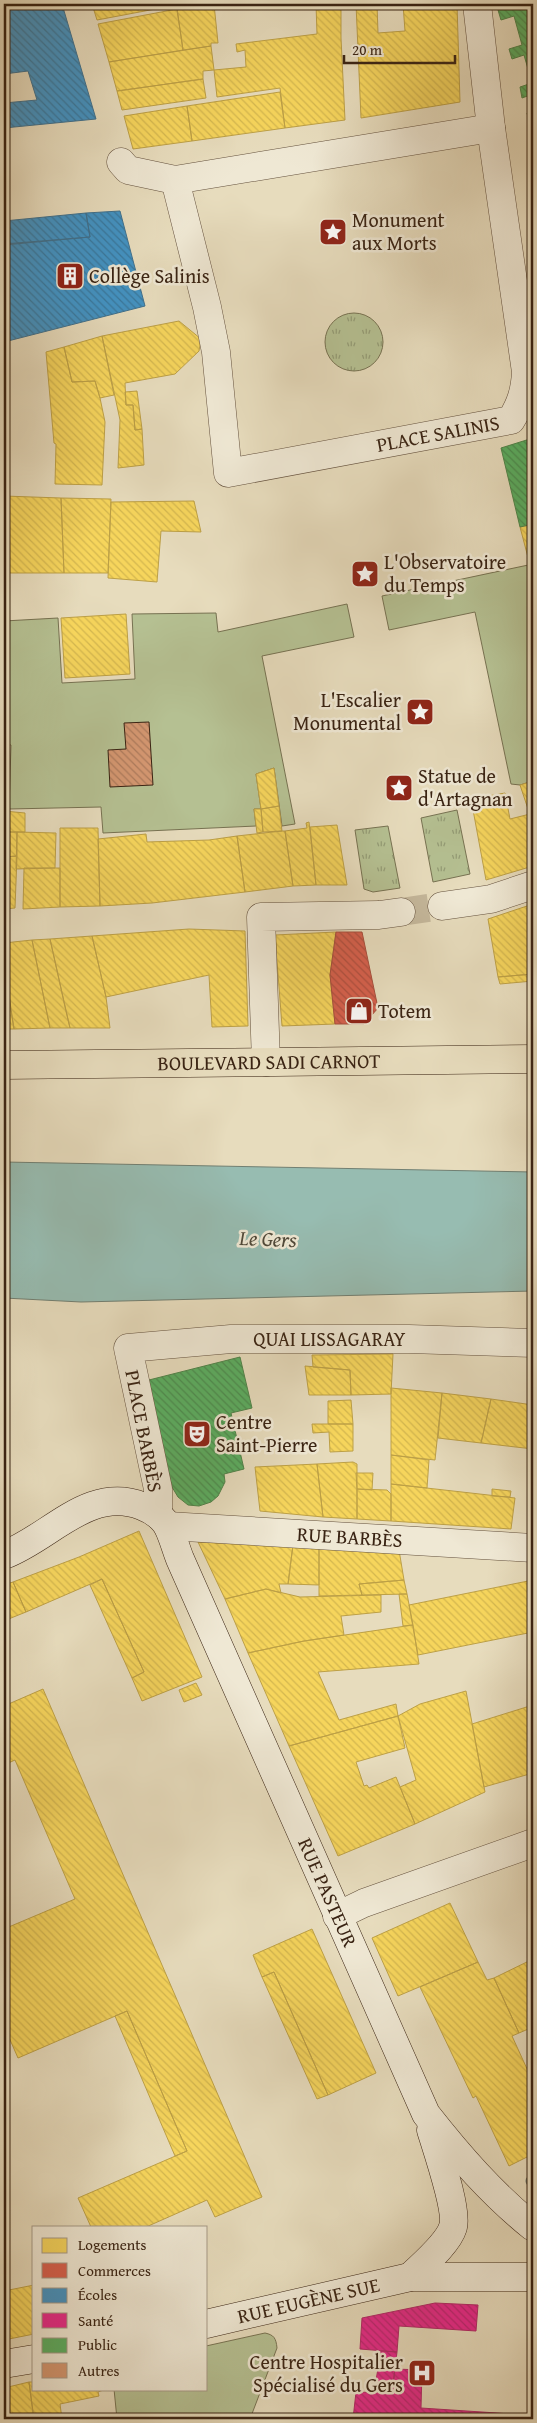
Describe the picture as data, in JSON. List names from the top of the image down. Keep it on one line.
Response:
{"streets":{"main road":["BOULEVARD SADI CARNOT"],"street":["PLACE SALINIS","QUAI LISSAGARAY","PLACE BARBÈS","RUE BARBÈS","RUE PASTEUR","RUE EUGÈNE SUE"]},"crossings":[["QUAI LISSAGARAY","PLACE BARBÈS"],["PLACE BARBÈS","RUE BARBÈS"],["PLACE BARBÈS","RUE PASTEUR"],["RUE BARBÈS","RUE PASTEUR"]],"water":["Le Gers"],"places":{"place":["Monument aux Morts","L'Observatoire du Temps","L'Escalier Monumental","Statue de d'Artagnan"],"building":["Collège Salinis"],"shop":["Totem"],"theatre":["Centre Saint-Pierre"],"hospital":["Centre Hospitalier Spécialisé du Gers"]},"legend":["Logements","Commerces","Écoles","Santé","Public","Autres"],"scale_bar":"20 m"}
